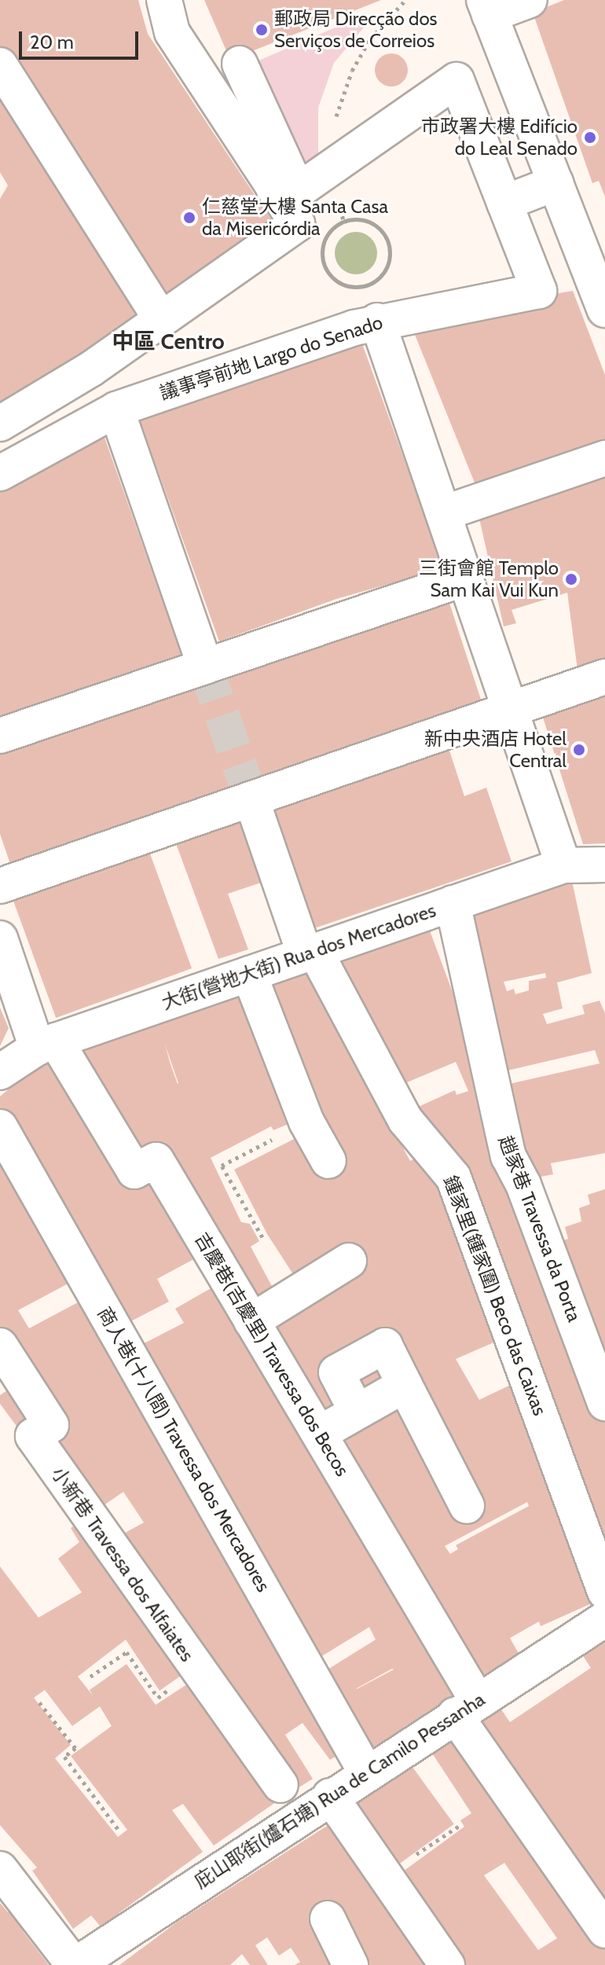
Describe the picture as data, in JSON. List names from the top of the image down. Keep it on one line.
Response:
{"streets":{"street":["議事亭前地 Largo do Senado","大街(營地大街) Rua dos Mercadores","趙家巷 Travessa da Porta","鍾家里(鍾家圍) Beco das Caixas","吉慶巷(吉慶里) Travessa dos Becos","商人巷(十八間) Travessa dos Mercadores","小新巷 Travessa dos Alfaiates","庇山耶街(爐石塘) Rua de Camilo Pessanha"]},"crossings":[["大街(營地大街) Rua dos Mercadores","趙家巷 Travessa da Porta"],["大街(營地大街) Rua dos Mercadores","鍾家里(鍾家圍) Beco das Caixas"],["大街(營地大街) Rua dos Mercadores","吉慶巷(吉慶里) Travessa dos Becos"],["吉慶巷(吉慶里) Travessa dos Becos","庇山耶街(爐石塘) Rua de Camilo Pessanha"],["商人巷(十八間) Travessa dos Mercadores","庇山耶街(爐石塘) Rua de Camilo Pessanha"]],"districts":["中區 Centro"],"places":["郵政局 Direcção dos Serviços de Correios","市政署大樓 Edifício do Leal Senado","仁慈堂大樓 Santa Casa da Misericórdia","三街會館 Templo Sam Kai Vui Kun","新中央酒店 Hotel Central"],"scale_bar":"20 m"}
